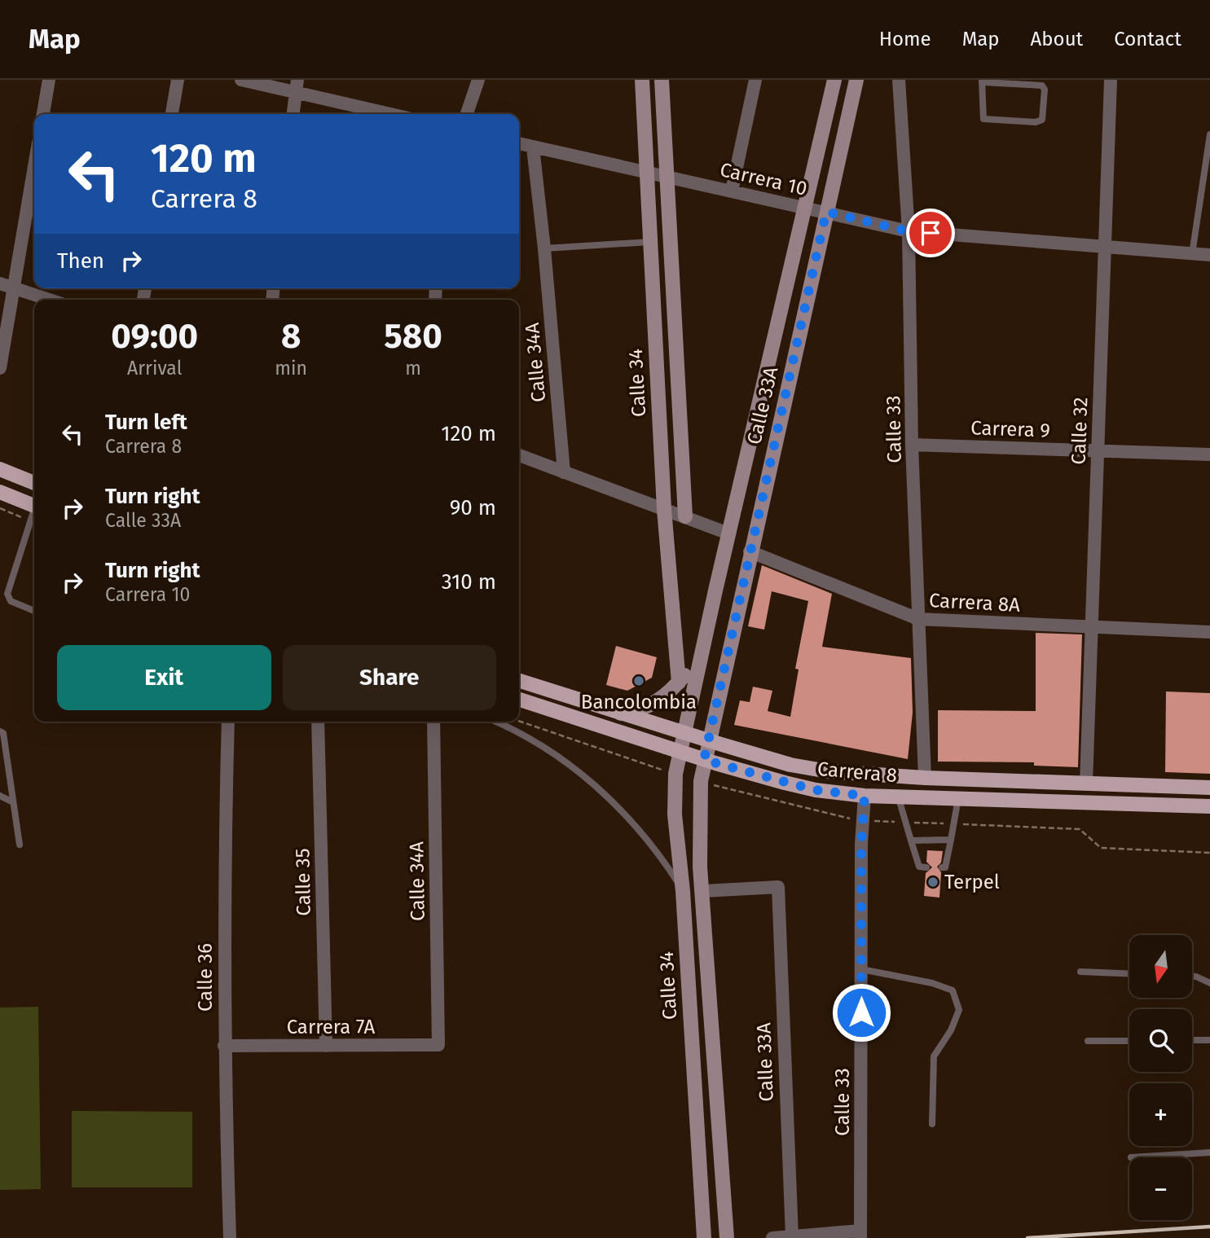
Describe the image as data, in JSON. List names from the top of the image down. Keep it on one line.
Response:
{"streets":{"main road":["Calle 34","Calle 33A","Carrera 8"],"street":["Carrera 10","Calle 34A","Calle 33","Carrera 9","Calle 32","Carrera 8A","Calle 35","Calle 36","Carrera 7A"]},"crossings":[["Carrera 10","Calle 34A"],["Carrera 10","Calle 34"],["Carrera 10","Calle 33A"],["Carrera 10","Calle 33"],["Carrera 10","Calle 32"],["Calle 34A","Carrera 7A"],["Calle 34","Calle 33A"],["Calle 34","Carrera 8"],["Calle 33A","Carrera 8A"],["Calle 33A","Carrera 8"],["Calle 33","Carrera 9"],["Calle 33","Carrera 8A"],["Calle 33","Carrera 8"],["Carrera 9","Calle 32"],["Calle 32","Carrera 8A"],["Calle 32","Carrera 8"],["Calle 35","Carrera 7A"],["Calle 36","Carrera 7A"]],"places":["Bancolombia","Terpel"],"north":"bottom","page":{"header":"Map","nav":["Home","Map","About","Contact"],"turn":["120 m","Carrera 8"],"then":"Then","eta":["09:00","Arrival","8","min","580","m"],"list":[{"name":"Turn left","note":"Carrera 8","value":"120 m"},{"name":"Turn right","note":"Calle 33A","value":"90 m"},{"name":"Turn right","note":"Carrera 10","value":"310 m"}],"buttons":["Exit","Share"],"map_buttons":["+","−"]}}
